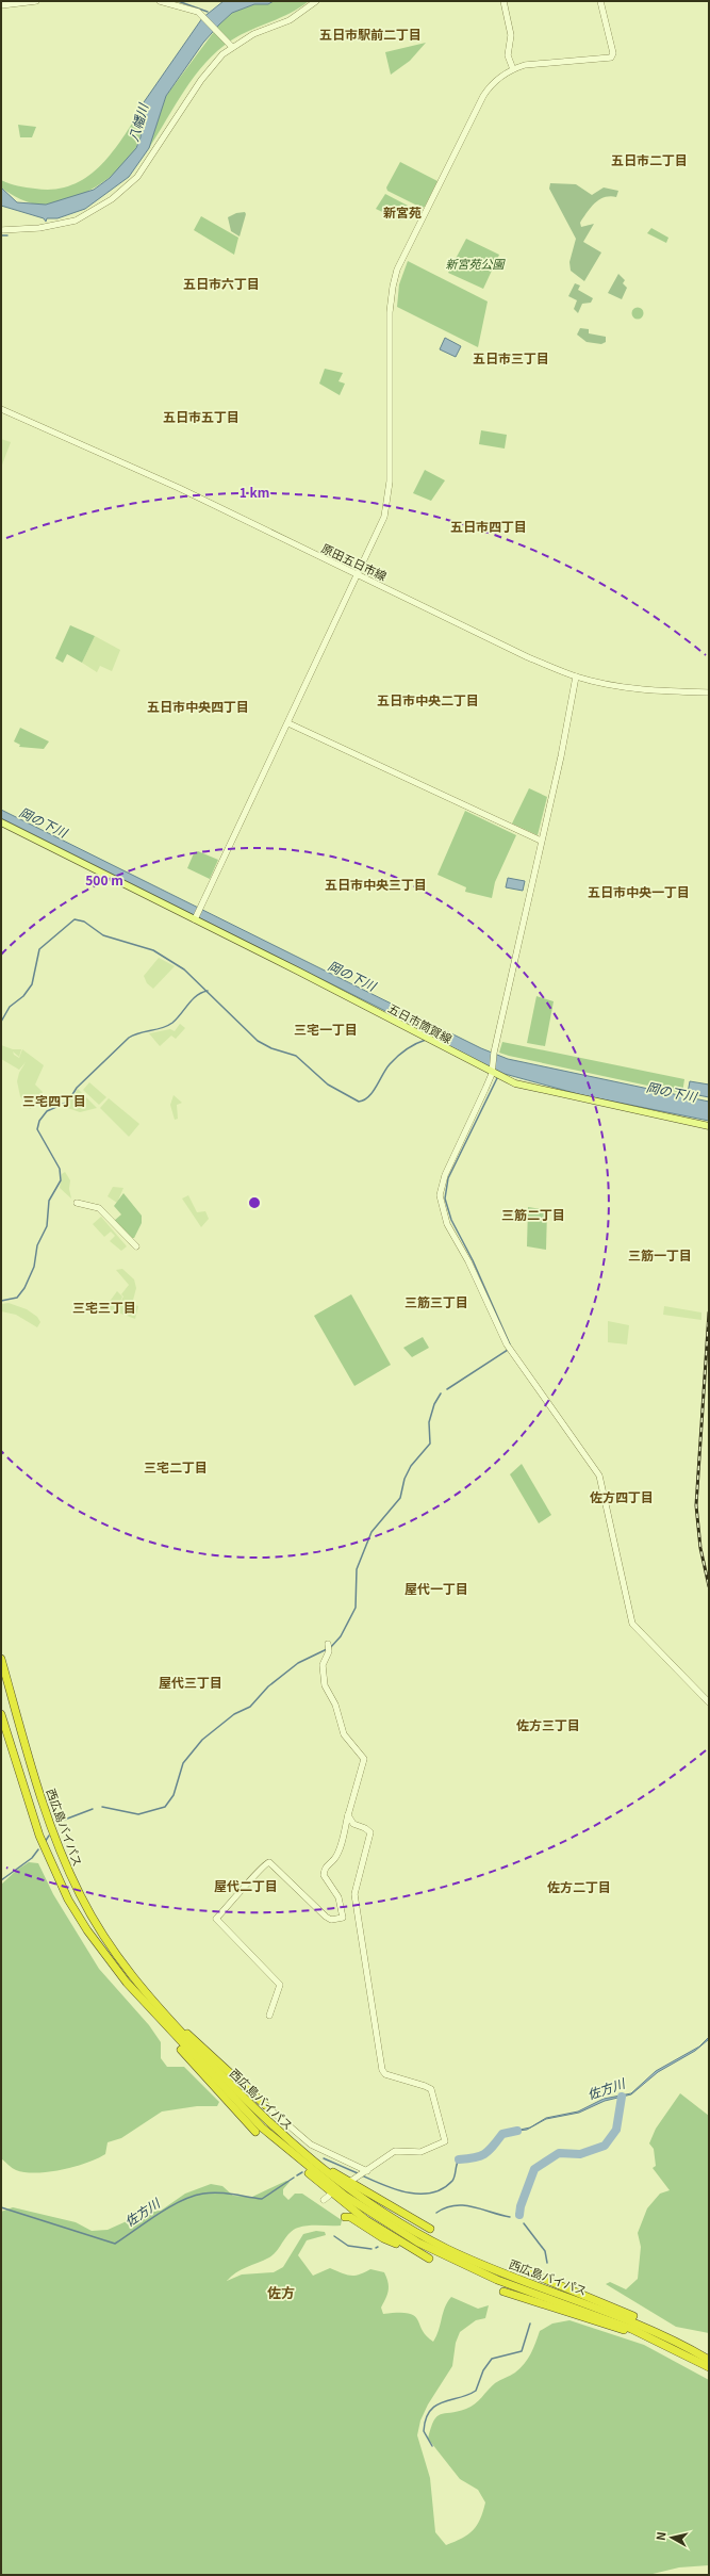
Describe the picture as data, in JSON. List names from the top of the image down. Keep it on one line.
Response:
{"streets":{"highway":["西広島バイパス"],"main road":["五日市筒賀線"],"street":["原田五日市線"]},"districts":["五日市駅前二丁目","五日市二丁目","新宮苑","五日市六丁目","五日市三丁目","五日市五丁目","五日市四丁目","五日市中央二丁目","五日市中央四丁目","五日市中央三丁目","五日市中央一丁目","三宅一丁目","三宅四丁目","三筋二丁目","三筋一丁目","三筋三丁目","三宅三丁目","三宅二丁目","佐方四丁目","屋代一丁目","屋代三丁目","佐方三丁目","屋代二丁目","佐方二丁目","佐方"],"water":["八幡川","岡の下川","佐方川"],"parks":["新宮苑公園"],"north":"left","rings":["1 km","500 m"]}
